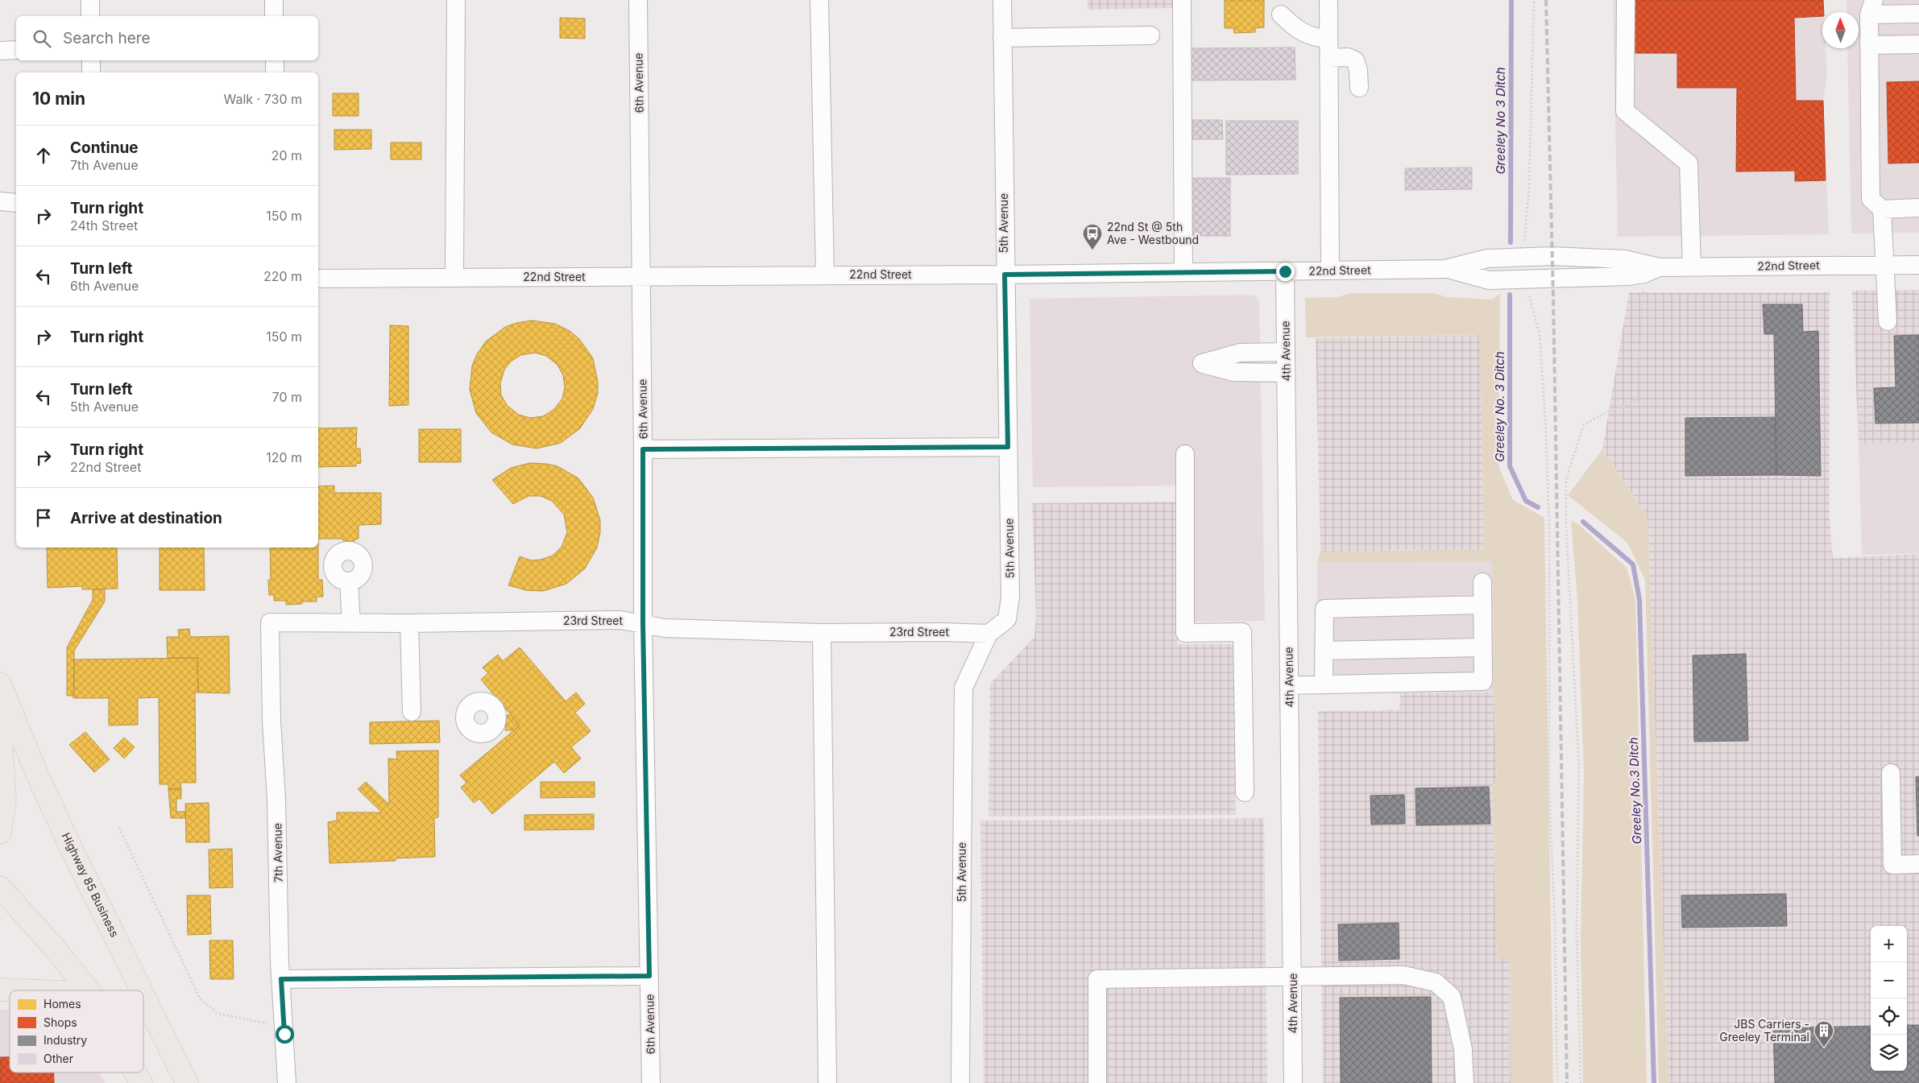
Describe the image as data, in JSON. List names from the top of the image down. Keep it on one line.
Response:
{"streets":{"main road":["Highway 85 Business"],"street":["6th Avenue","5th Avenue","22nd Street","4th Avenue","23rd Street","7th Avenue"]},"crossings":[["6th Avenue","22nd Street"],["6th Avenue","23rd Street"],["5th Avenue","22nd Street"],["5th Avenue","23rd Street"],["22nd Street","4th Avenue"],["23rd Street","7th Avenue"]],"water":["Greeley No 3 Ditch","Greeley No. 3 Ditch","Greeley No.3 Ditch"],"places":{"bus stop":["22nd St @ 5th Ave - Westbound"],"building":["JBS Carriers - Greeley Terminal"]},"legend":["Homes","Shops","Industry","Other"],"north":"top","page":{"search":"Search here","heading":["10 min","Walk · 730 m"],"list":[["Continue","7th Avenue","20 m"],["Turn right","24th Street","150 m"],["Turn left","6th Avenue","220 m"],["Turn right","150 m"],["Turn left","5th Avenue","70 m"],["Turn right","22nd Street","120 m"],"Arrive at destination"],"map_buttons":["+","−"]}}
